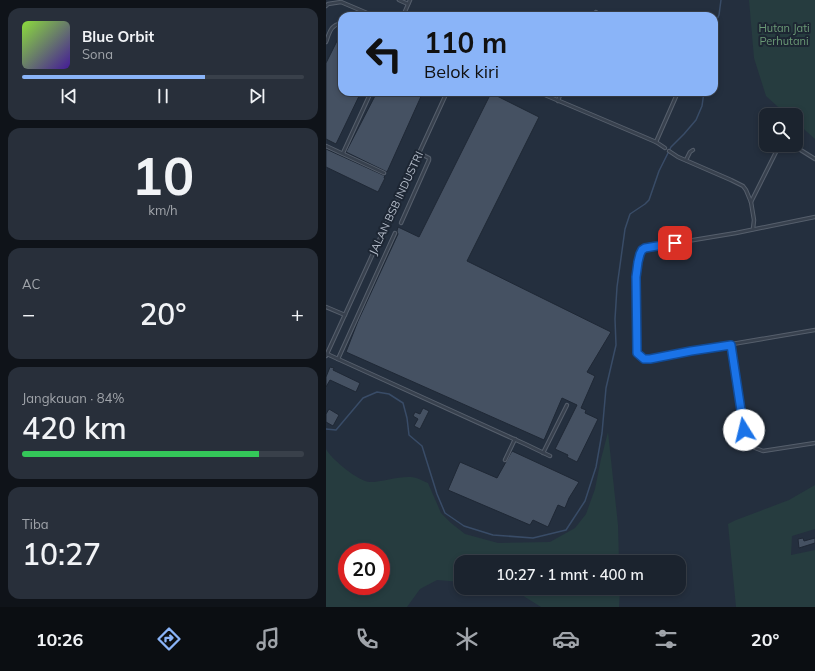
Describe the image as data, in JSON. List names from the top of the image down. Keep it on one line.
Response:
{"streets":{"lane":["JALAN BSB INDUSTRI"]},"parks":["Hutan Jati Perhutani"],"page":{"turn":["110 m","Belok kiri"],"song":["Blue Orbit","Sona"],"tile":[["10","km/h"],"AC",["Jangkauan · 84%","420 km"],["Tiba","10:27"]],"heat":["−","20°","+"],"limit":"20","trip":"10:27 · 1 mnt · 400 m","tabs":["10:26","20°"]}}
